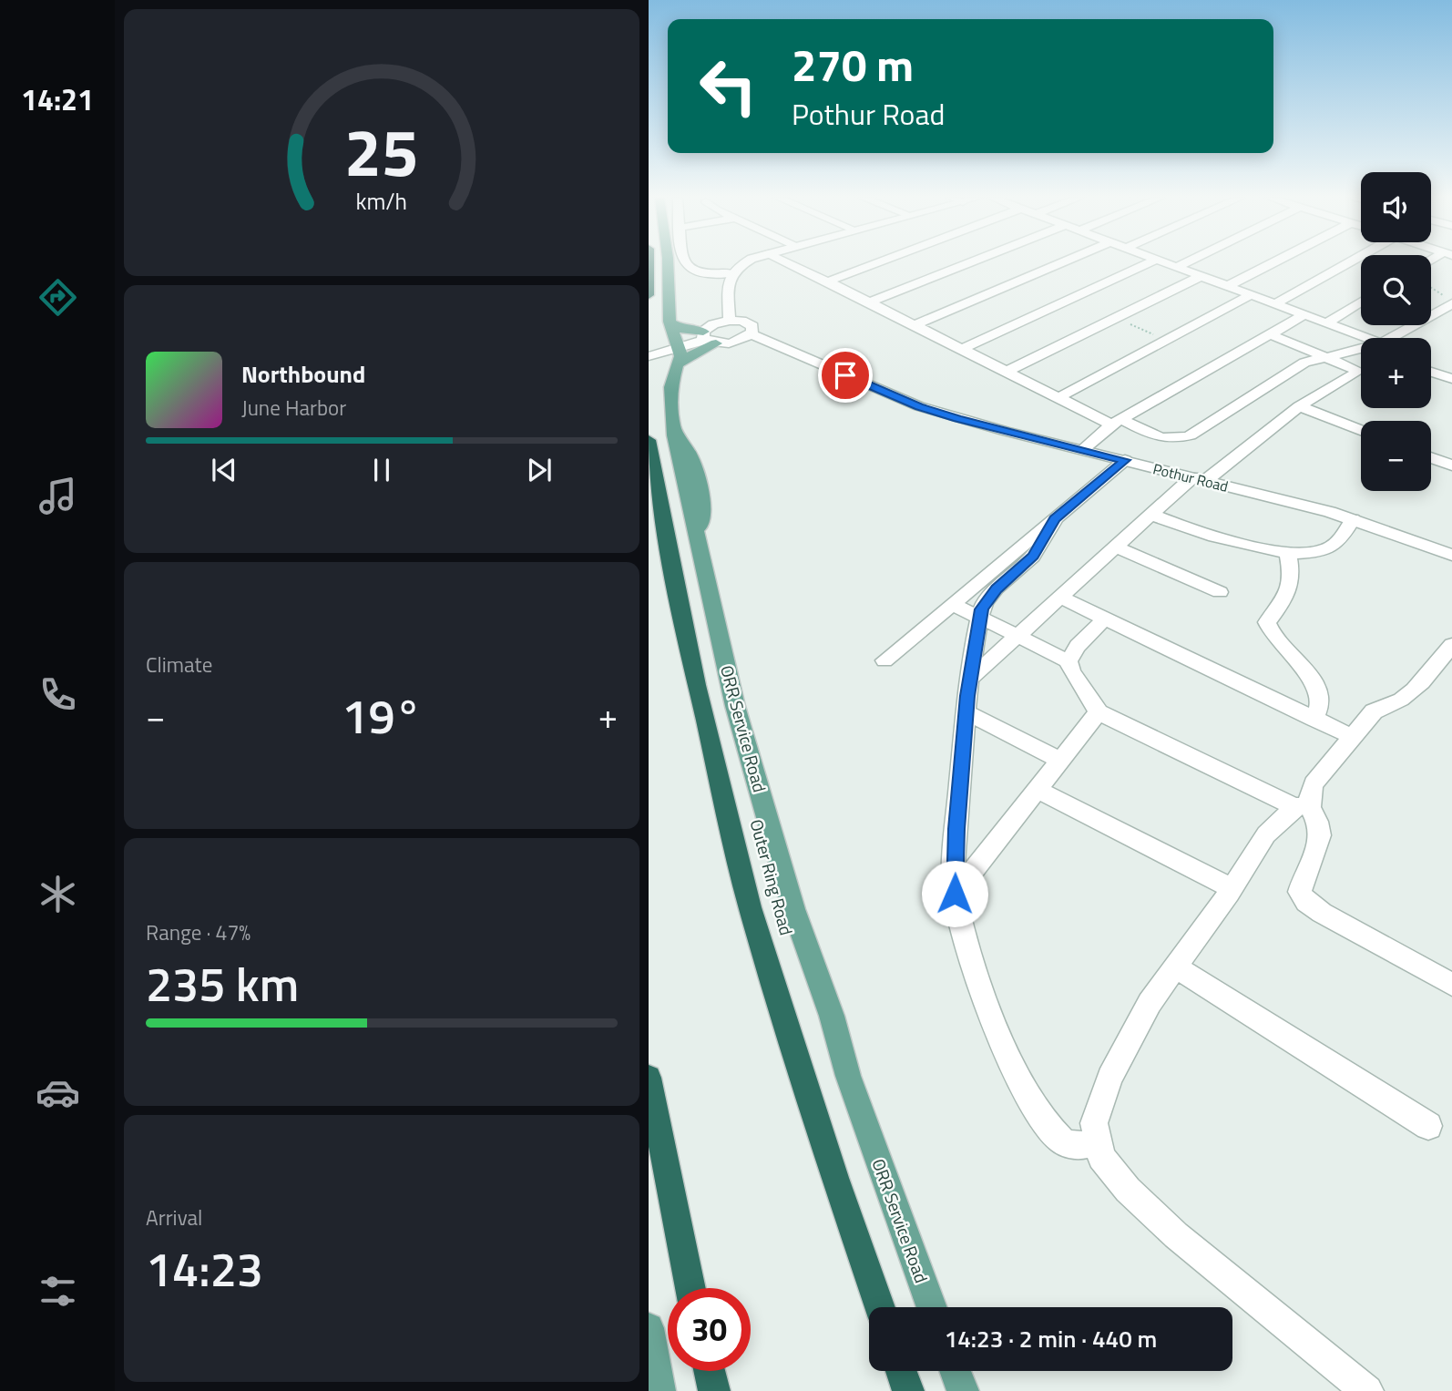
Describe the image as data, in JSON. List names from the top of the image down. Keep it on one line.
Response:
{"streets":{"highway":["Outer Ring Road"],"main road":["ORR Service Road"],"street":["Pothur Road"]},"page":{"tabs":"14:21","turn":["270 m","Pothur Road"],"map_buttons":["+","−"],"song":["Northbound","June Harbor"],"tile":["Climate",["Range · 47%","235 km"],["Arrival","14:23"]],"heat":["−","19°","+"],"limit":"30","trip":"14:23 · 2 min · 440 m","gauge":["25","km/h"]}}
